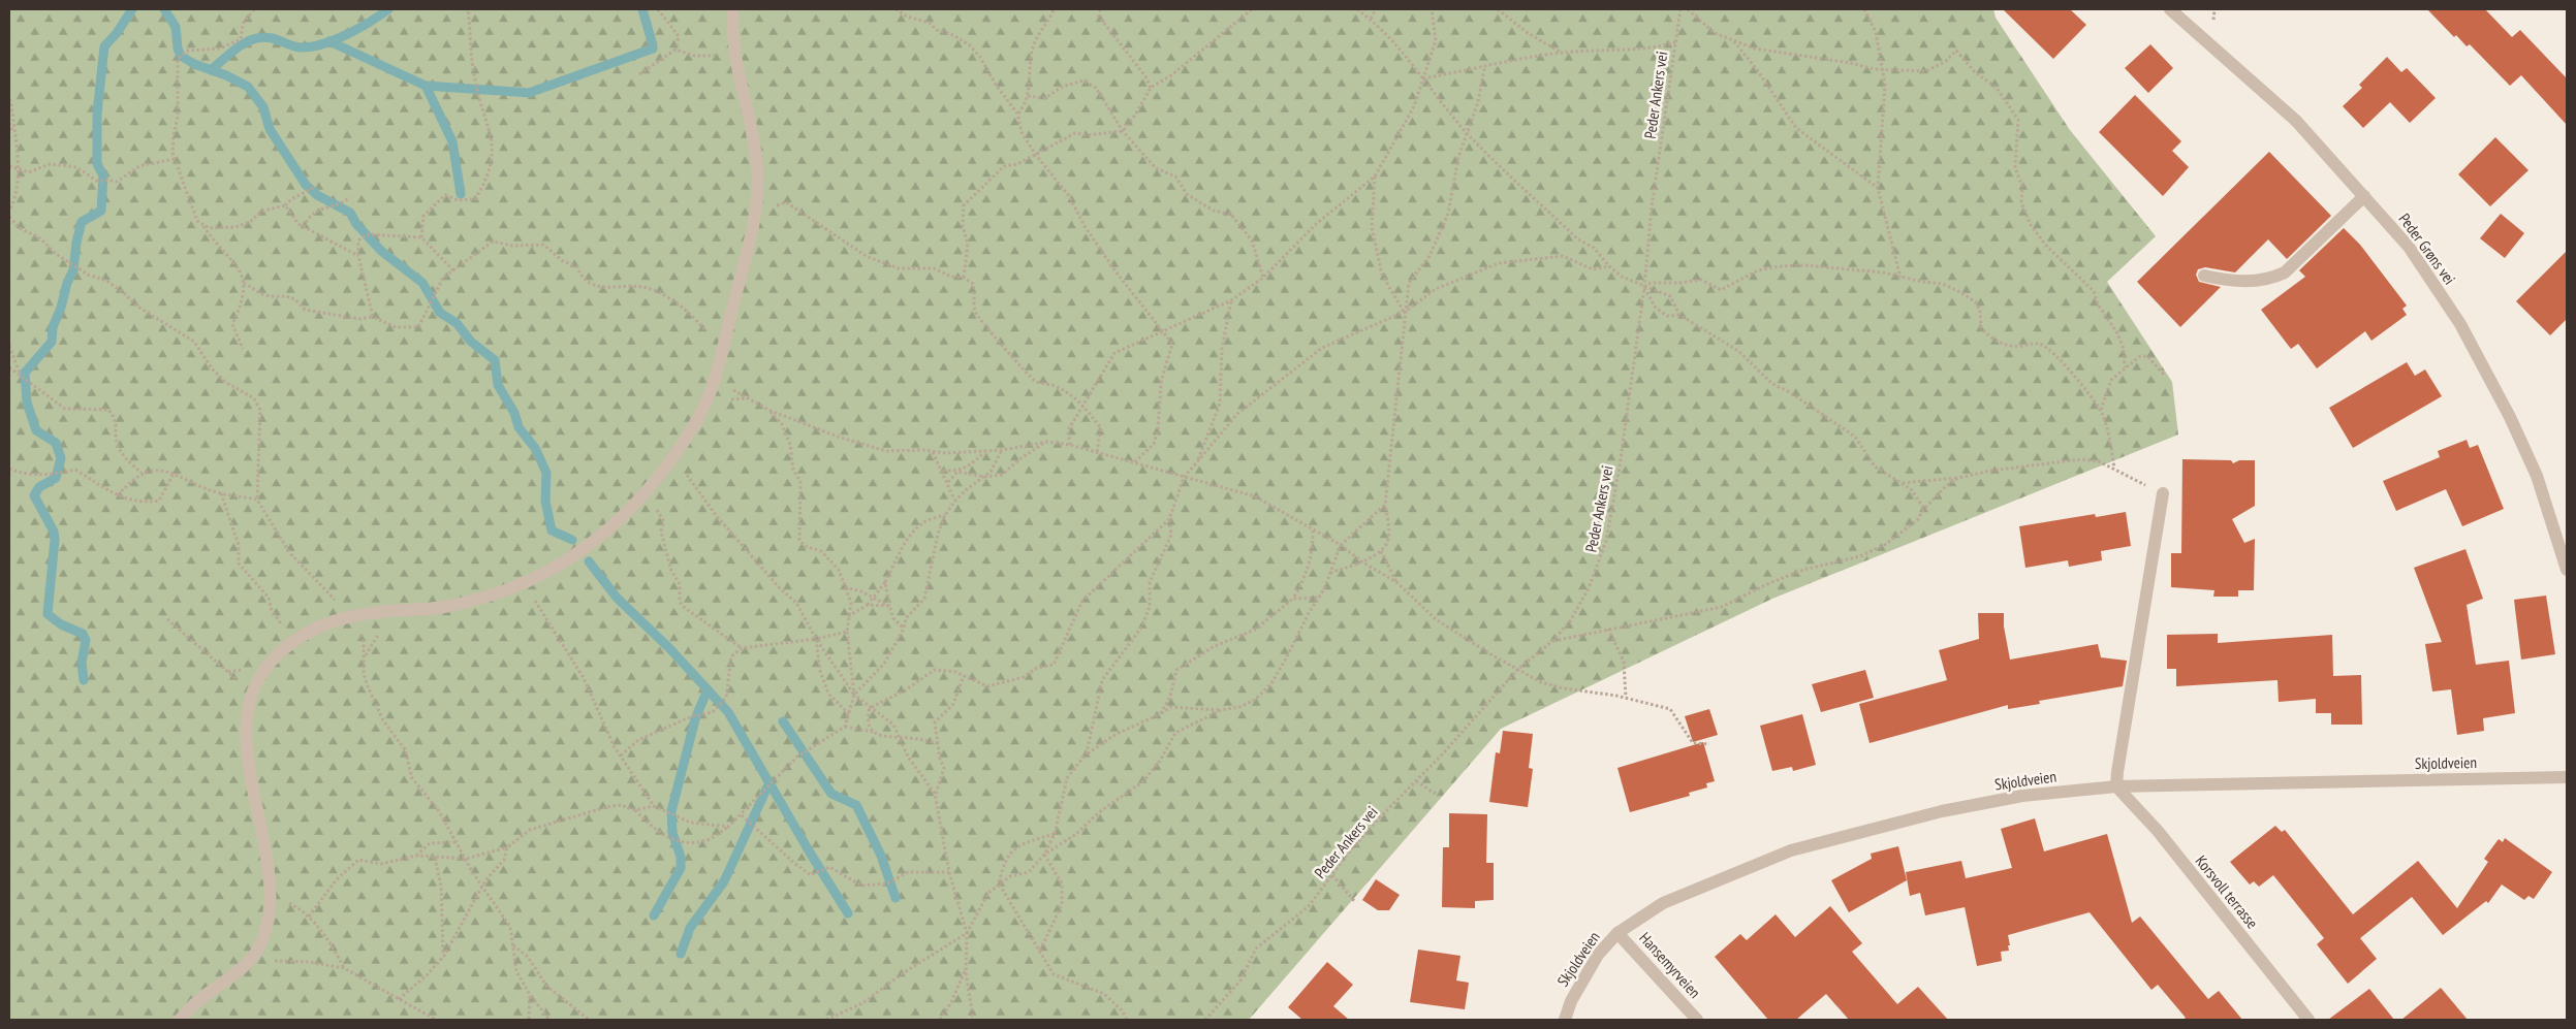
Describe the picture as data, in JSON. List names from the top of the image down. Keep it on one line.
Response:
{"streets":{"street":["Peder Grøns vei","Skjoldveien","Korsvoll terrasse","Hansemyrveien"],"path":["Peder Ankers vei"]},"crossings":[["Skjoldveien","Korsvoll terrasse"],["Skjoldveien","Hansemyrveien"]]}
